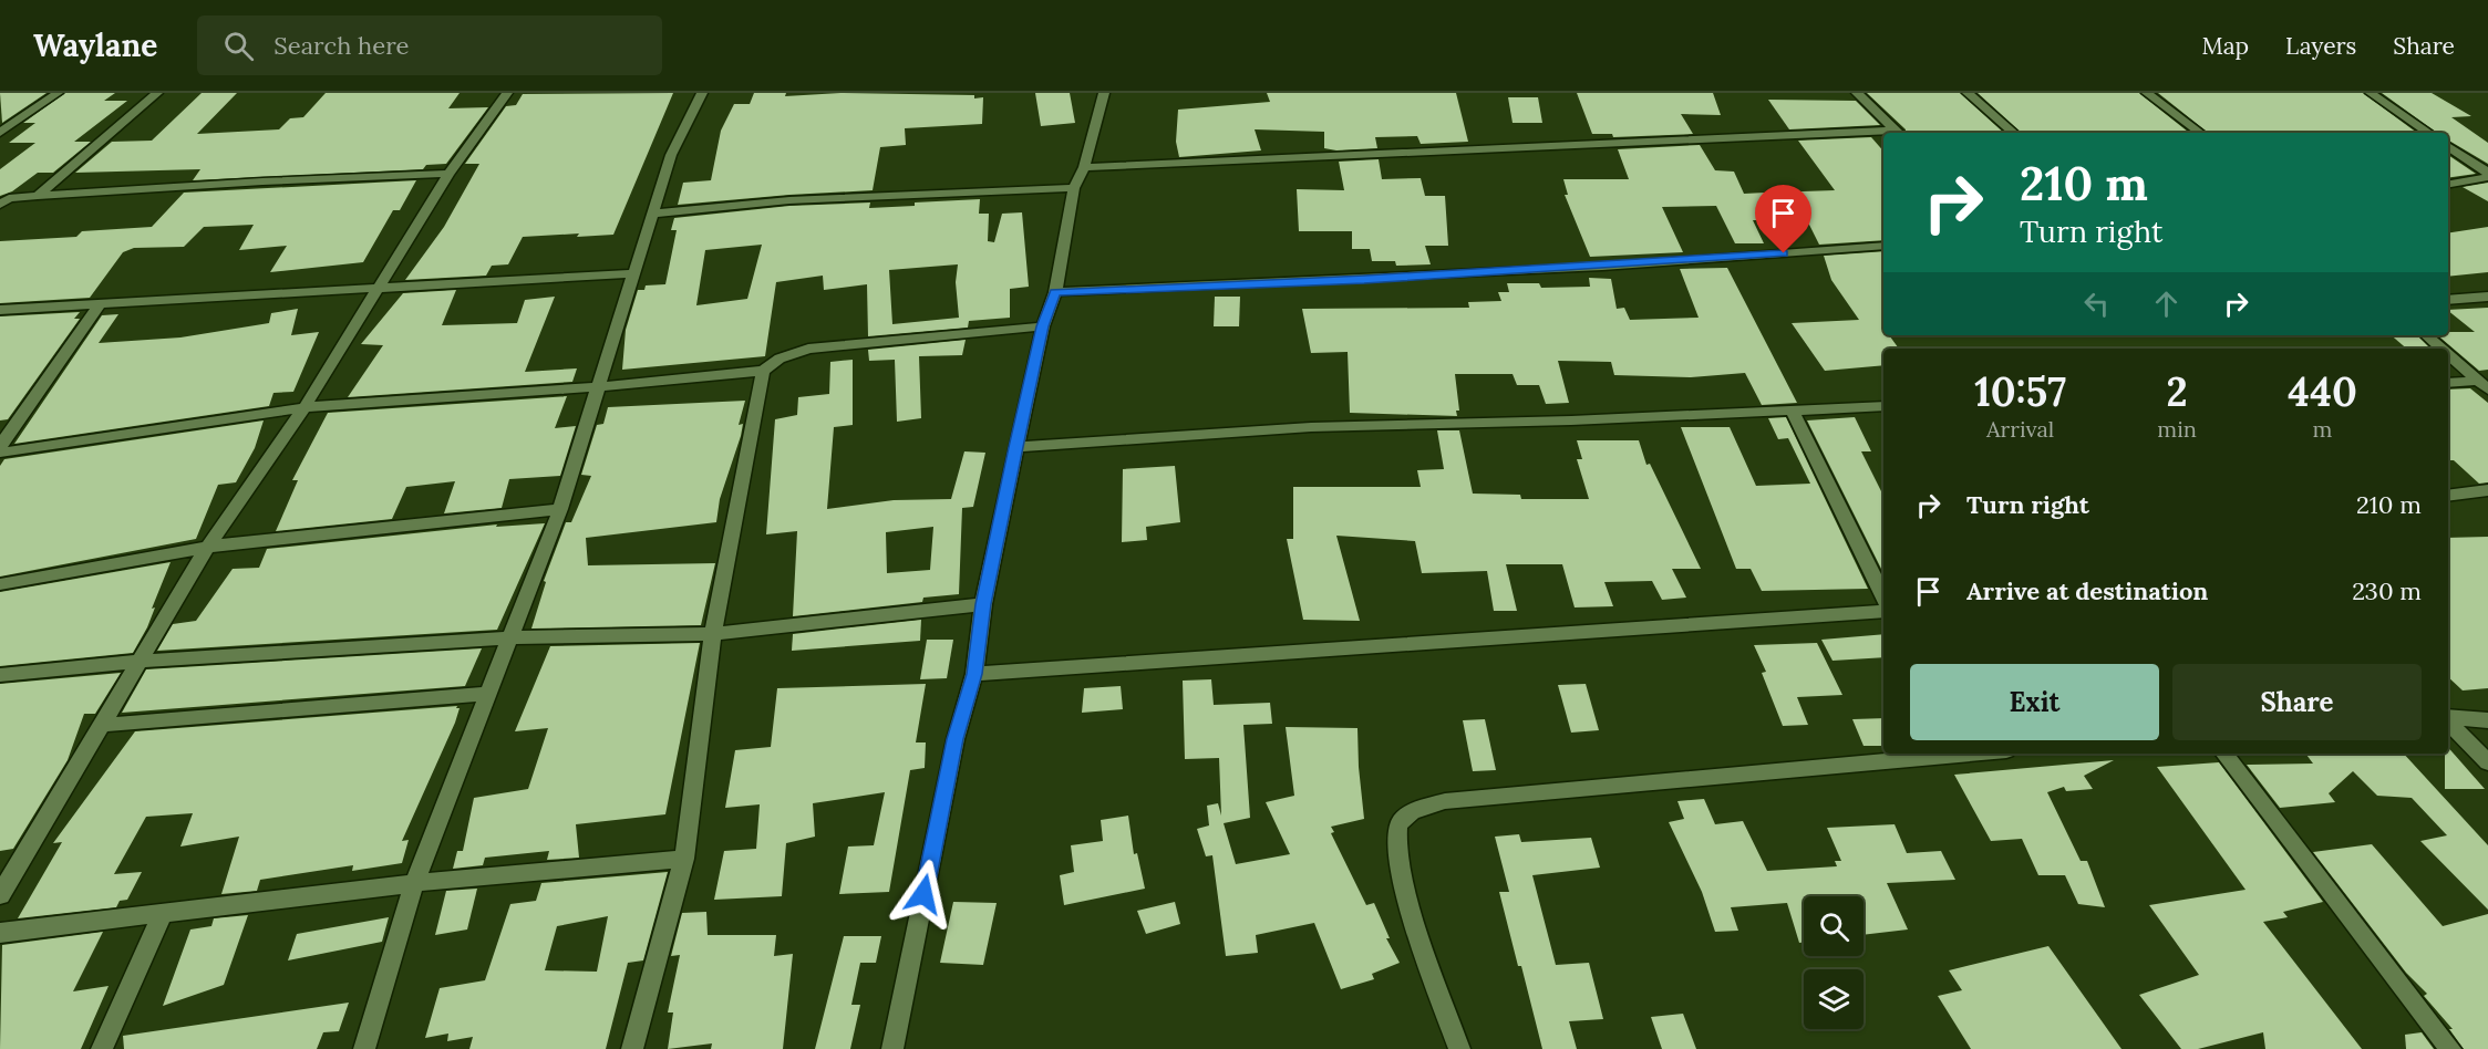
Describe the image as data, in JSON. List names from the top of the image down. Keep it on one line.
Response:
{"page":{"header":"Waylane","search":"Search here","nav":["Map","Layers","Share"],"turn":["210 m","Turn right"],"eta":["10:57","Arrival","2","min","440","m"],"list":[{"name":"Turn right","value":"210 m"},{"name":"Arrive at destination","value":"230 m"}],"buttons":["Exit","Share"]}}
